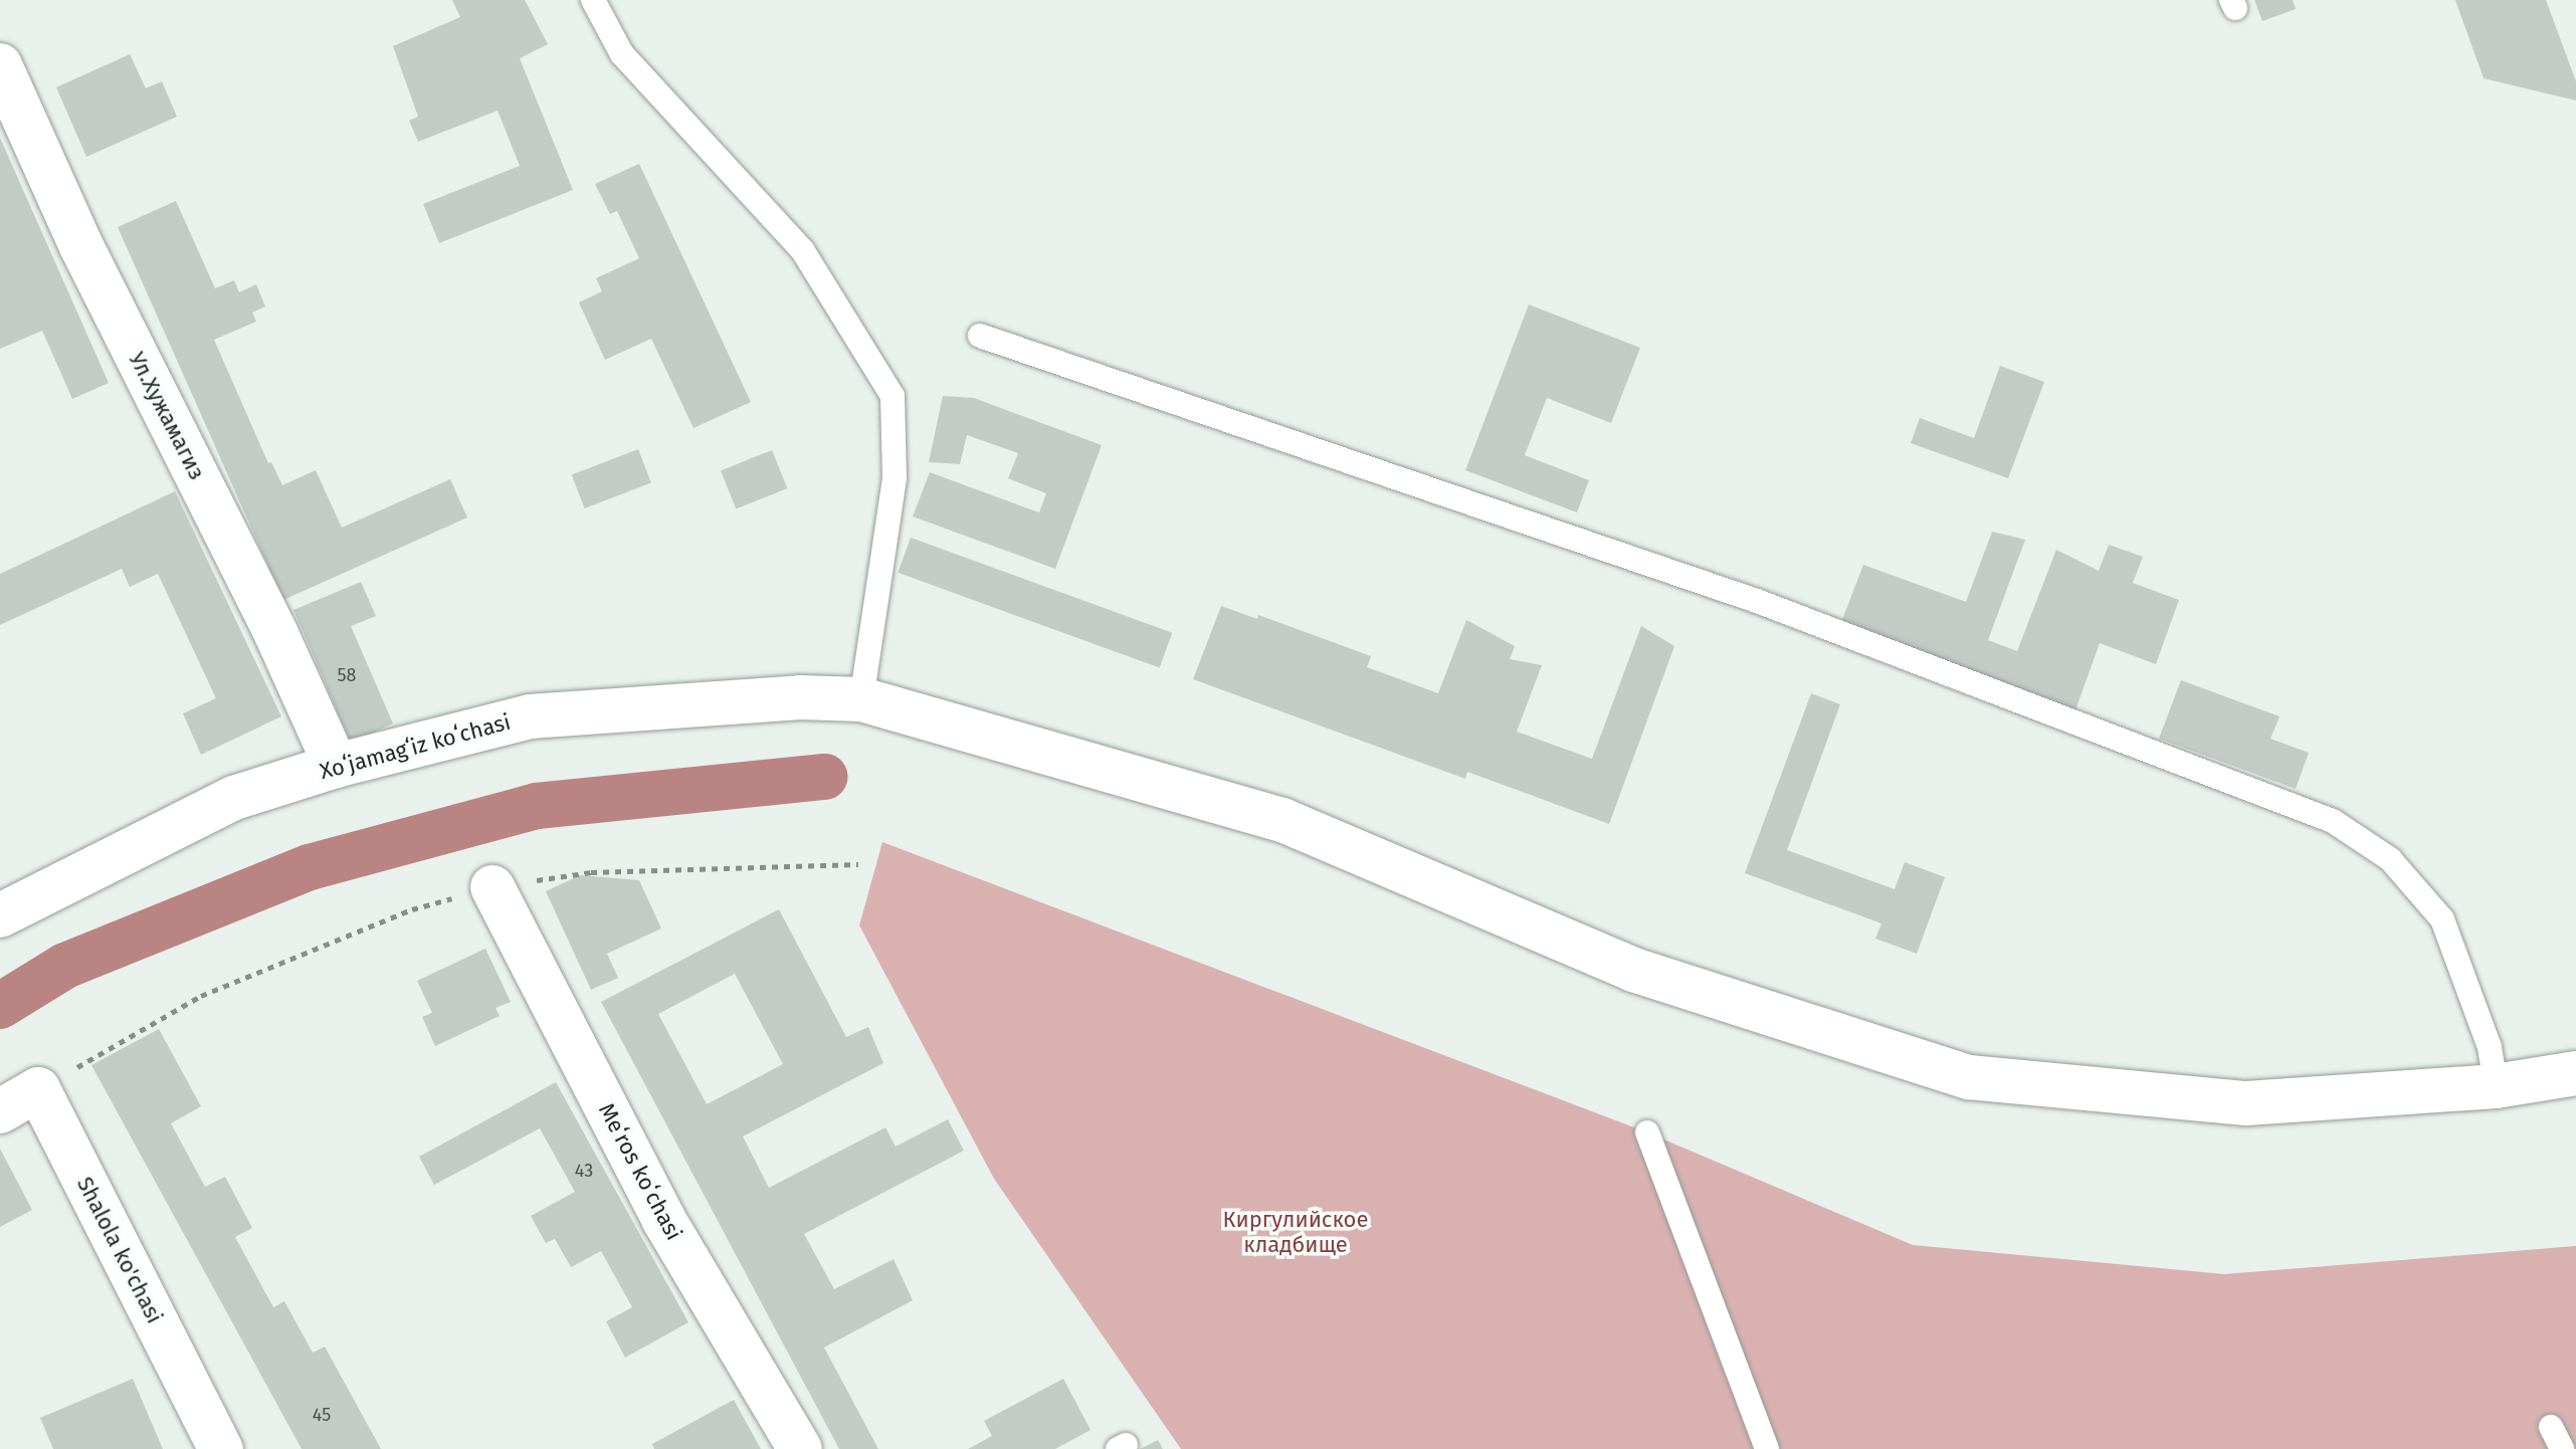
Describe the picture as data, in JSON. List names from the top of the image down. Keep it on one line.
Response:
{"streets":{"street":["Ул.Хужамагиз","Xoʻjamagʻiz koʻchasi","Meʻros koʻchasi","Shalola ko'chasi"]},"crossings":[["Ул.Хужамагиз","Xoʻjamagʻiz koʻchasi"]],"parks":["Киргулийское кладбище"],"house_numbers":["58","43","45"]}
